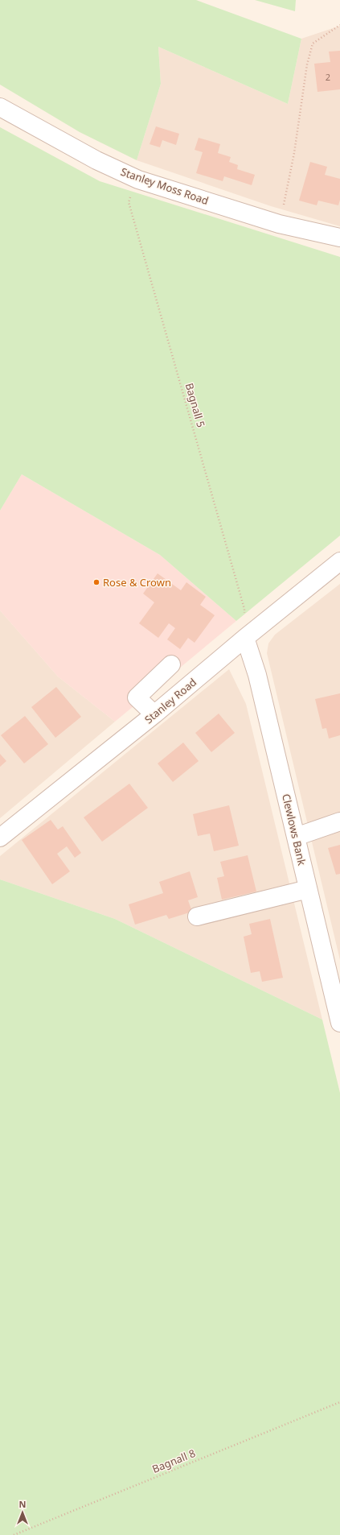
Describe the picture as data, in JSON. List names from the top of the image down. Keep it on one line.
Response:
{"streets":{"street":["Stanley Moss Road","Stanley Road","Clewlows Bank"],"path":["Bagnall 5","Bagnall 8"]},"crossings":[["Stanley Moss Road","Bagnall 5"],["Bagnall 5","Stanley Road"],["Bagnall 5","Clewlows Bank"],["Stanley Road","Clewlows Bank"]],"places":["Rose & Crown"],"house_numbers":["2"],"north":"top"}
